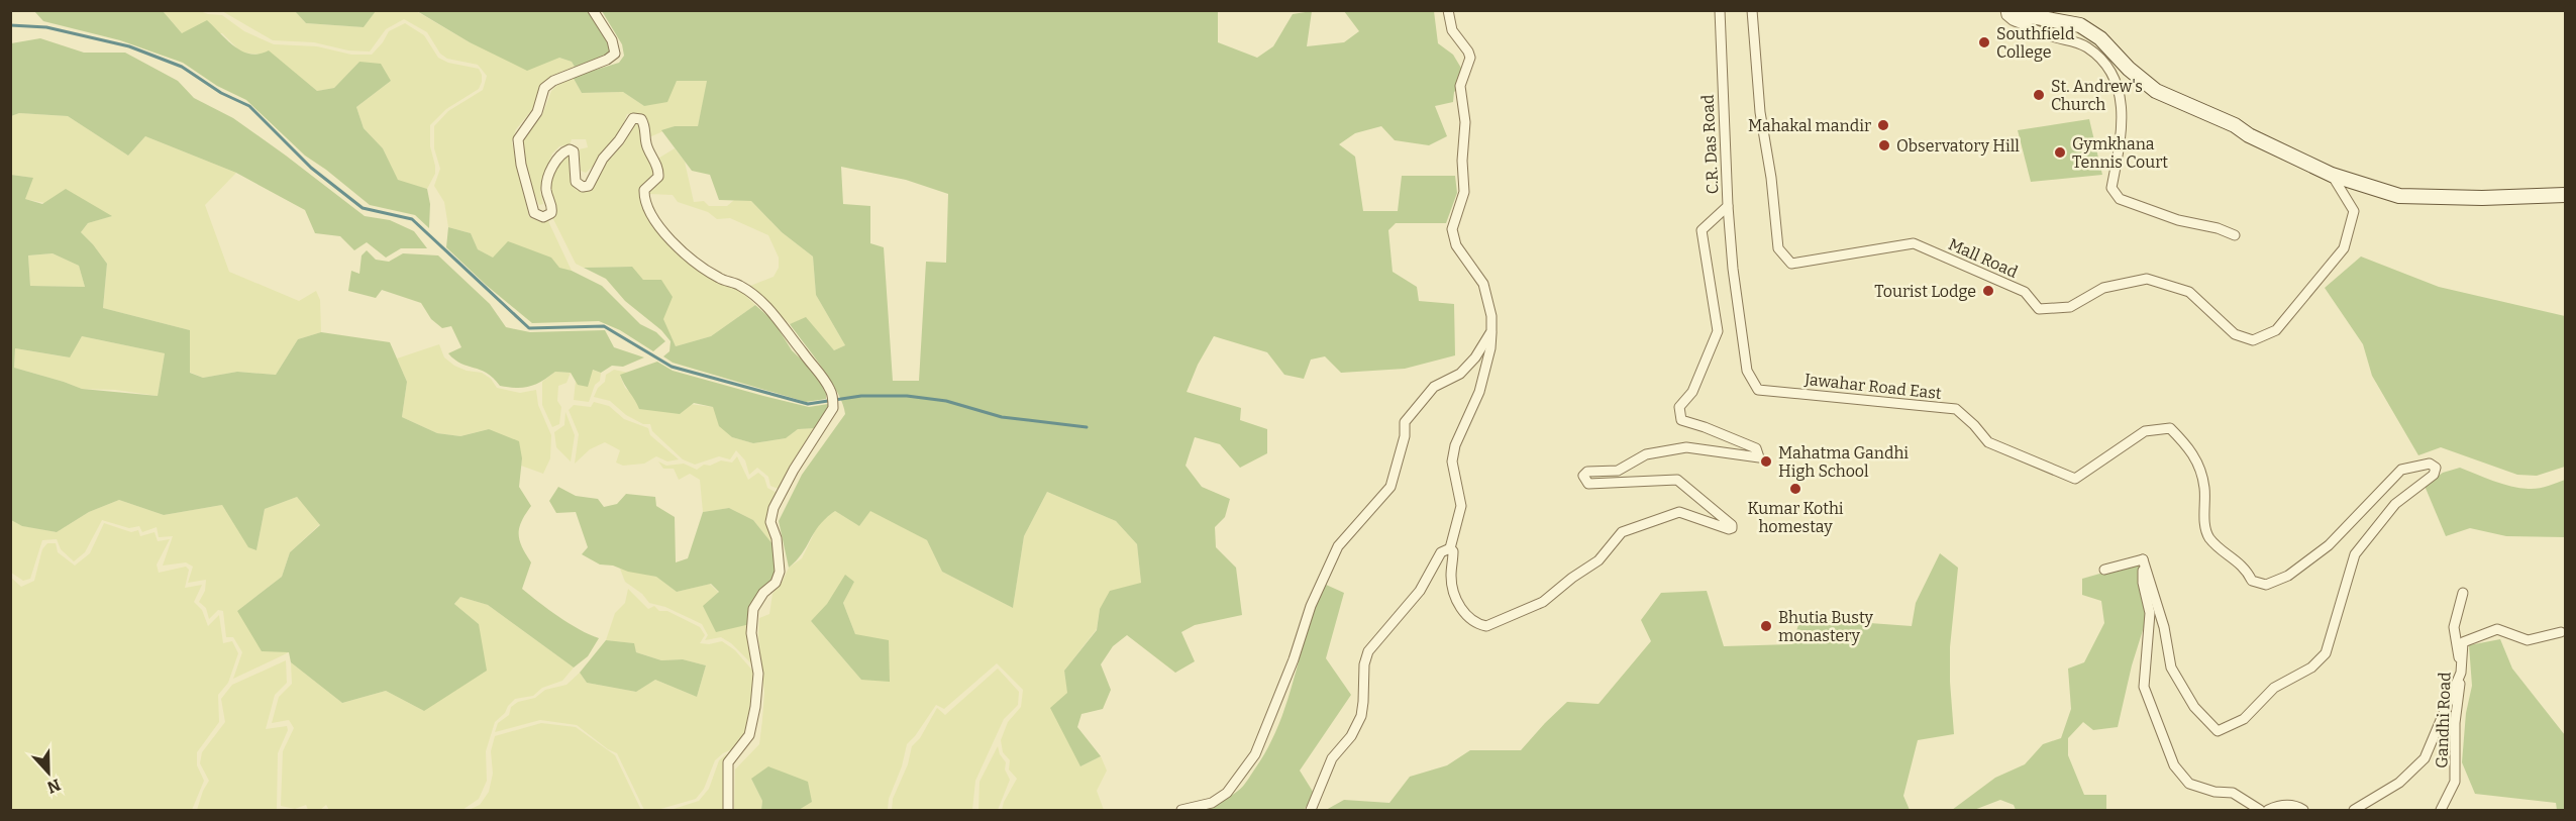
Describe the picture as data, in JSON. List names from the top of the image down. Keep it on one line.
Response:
{"streets":{"street":["C.R. Das Road","Mall Road","Jawahar Road East","Gandhi Road"]},"crossings":[["C.R. Das Road","Jawahar Road East"]],"places":["Southfield College","St. Andrew's Church","Mahakal mandir","Observatory Hill","Gymkhana Tennis Court","Tourist Lodge","Mahatma Gandhi High School","Kumar Kothi homestay","Bhutia Busty monastery"],"north":"bottom"}
